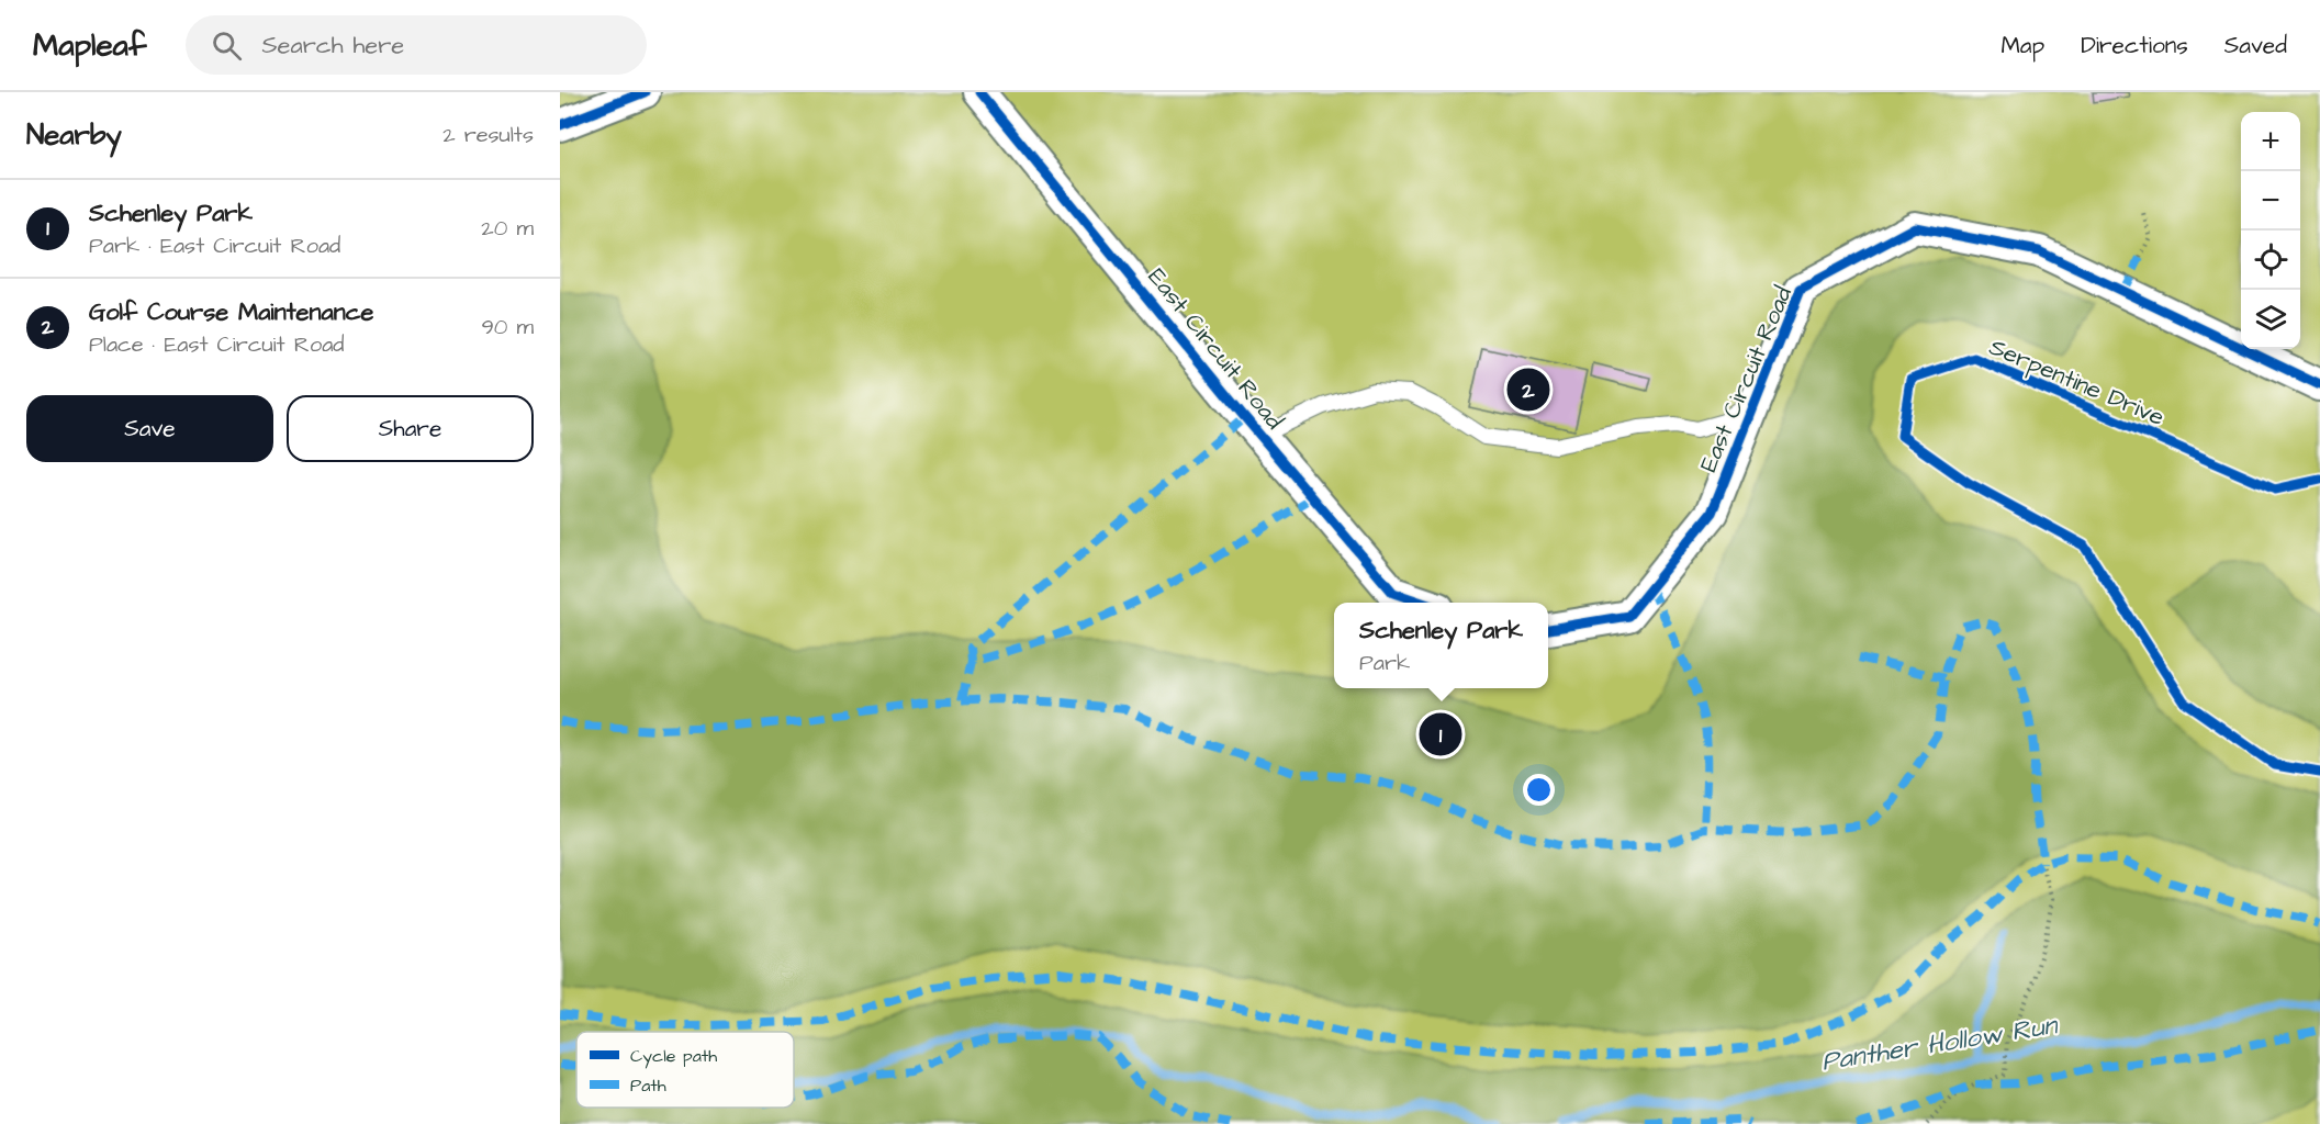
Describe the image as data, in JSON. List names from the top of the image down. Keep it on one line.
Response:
{"streets":{"street":["East Circuit Road"],"cycle path":["Serpentine Drive"]},"water":["Panther Hollow Run"],"legend":["Cycle path","Path"],"page":{"header":"Mapleaf","search":"Search here","nav":["Map","Directions","Saved"],"heading":["Nearby","2 results"],"map_buttons":["+","−"],"list":[{"mark":"1","name":"Schenley Park","note":"Park · East Circuit Road","value":"20 m"},{"mark":"2","name":"Golf Course Maintenance","note":"Place · East Circuit Road","value":"90 m"}],"pins":["2","1"],"buttons":["Save","Share"],"popup":["Schenley Park","Park"]}}
